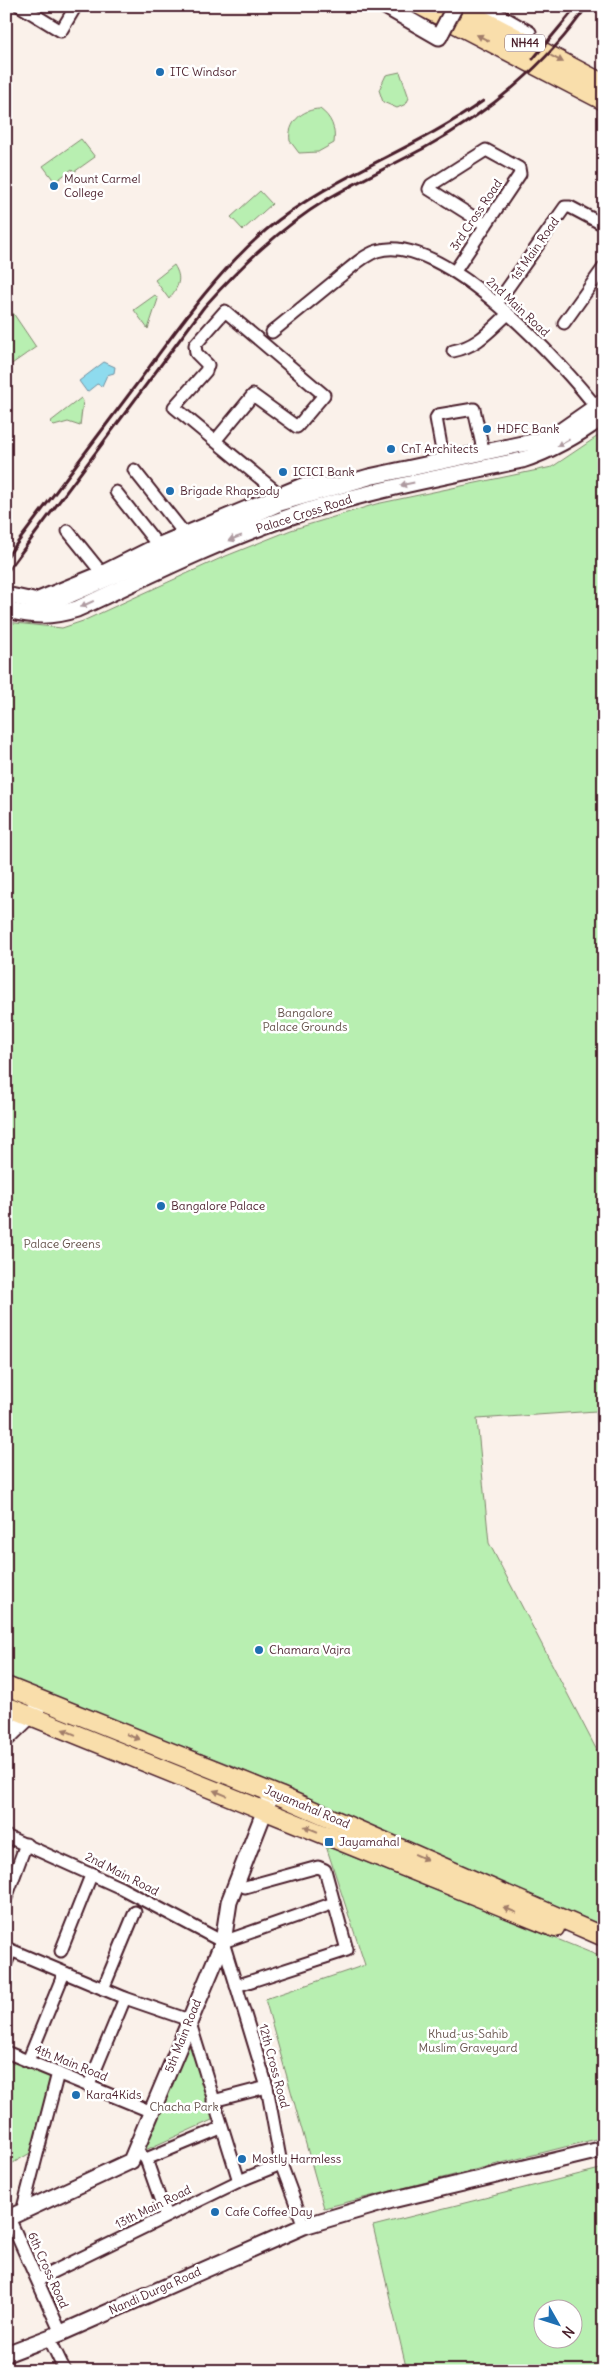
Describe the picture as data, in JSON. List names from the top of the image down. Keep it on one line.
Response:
{"streets":{"main road":["NH44","Jayamahal Road"],"street":["3rd Cross Road","1st Main Road","2nd Main Road","Palace Cross Road","5th Main Road","4th Main Road","12th Cross Road","13th Main Road","6th Cross Road","Nandi Durga Road"]},"crossings":[["3rd Cross Road","2nd Main Road"],["1st Main Road","2nd Main Road"],["2nd Main Road","Palace Cross Road"],["2nd Main Road","5th Main Road"],["2nd Main Road","12th Cross Road"],["Jayamahal Road","5th Main Road"],["5th Main Road","4th Main Road"],["5th Main Road","12th Cross Road"],["5th Main Road","6th Cross Road"],["12th Cross Road","13th Main Road"],["12th Cross Road","Nandi Durga Road"],["13th Main Road","6th Cross Road"],["6th Cross Road","Nandi Durga Road"]],"parks":["Bangalore Palace Grounds","Palace Greens","Khud-us-Sahib Muslim Graveyard","Chacha Park"],"places":{"other":["ITC Windsor","Mount Carmel College","HDFC Bank","CnT Architects","ICICI Bank","Brigade Rhapsody","Bangalore Palace","Chamara Vajra","Kara4Kids","Mostly Harmless","Cafe Coffee Day"],"transit":["Jayamahal"]},"north":"bottom right"}
